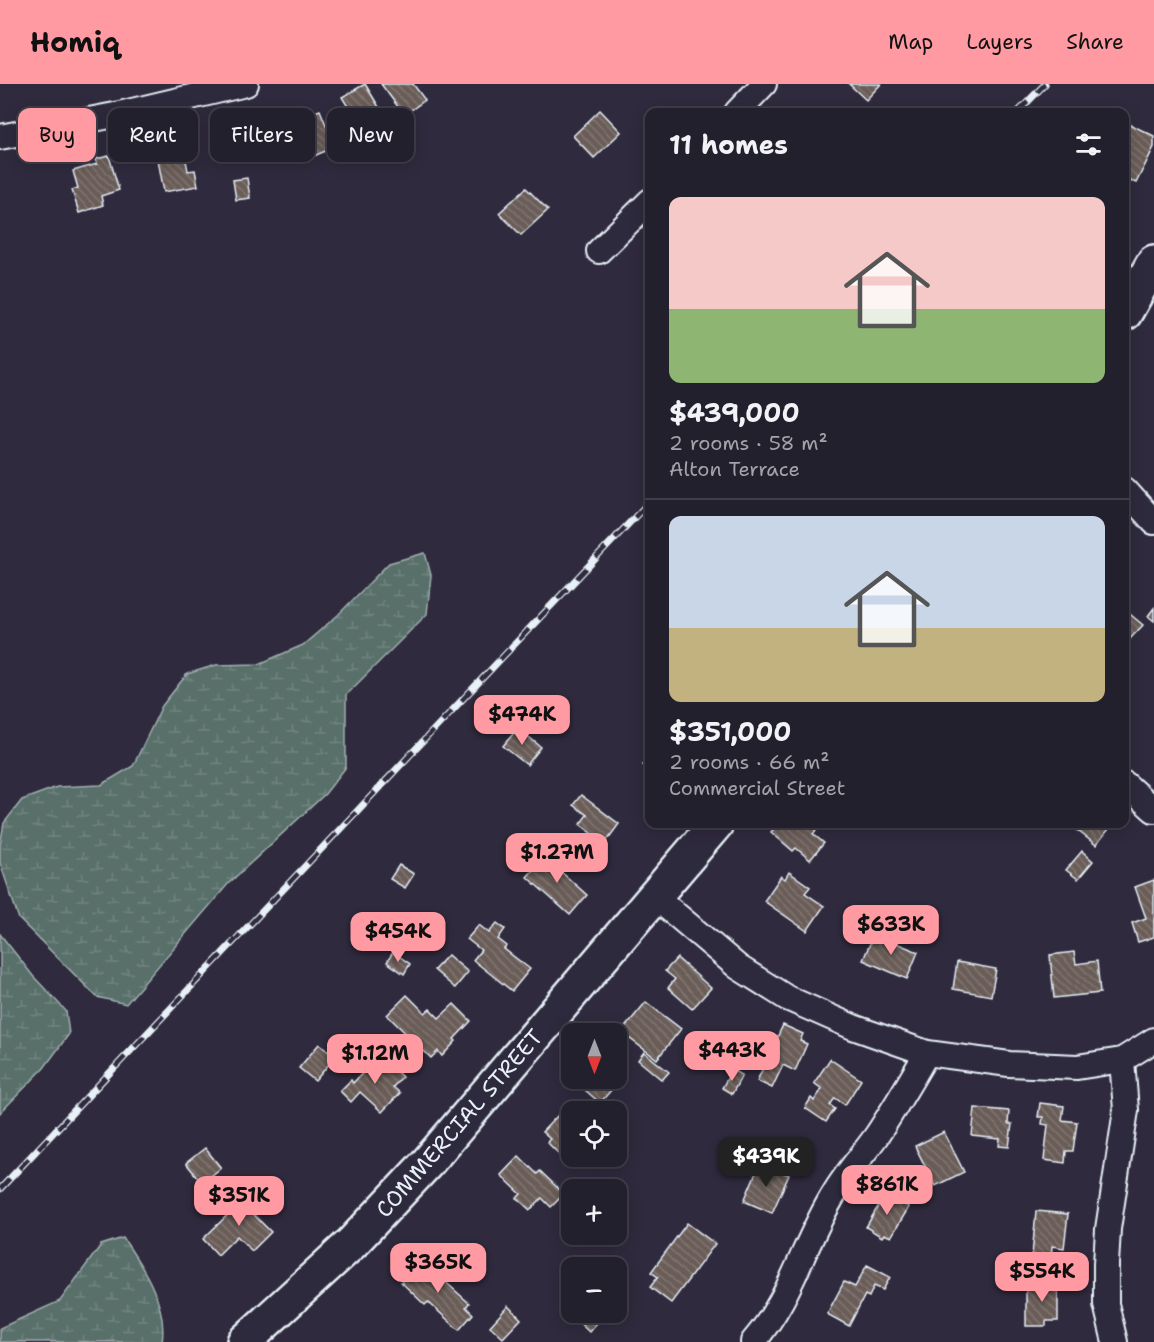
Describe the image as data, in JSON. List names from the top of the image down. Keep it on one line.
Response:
{"streets":{"main road":["COMMERCIAL STREET"]},"north":"bottom","page":{"header":"Homiq","nav":["Map","Layers","Share"],"chip":["Buy","Rent","Filters","New"],"heading":"11 homes","list":[{"name":"$439,000","note":"2 rooms · 58 m² · Alton Terrace"},{"name":"$351,000","note":"2 rooms · 66 m² · Commercial Street"}],"price":["$474K","$1.27M","$633K","$454K","$443K","$1.12M","$439K","$861K","$351K","$365K","$554K"],"map_buttons":["+","−"]}}
